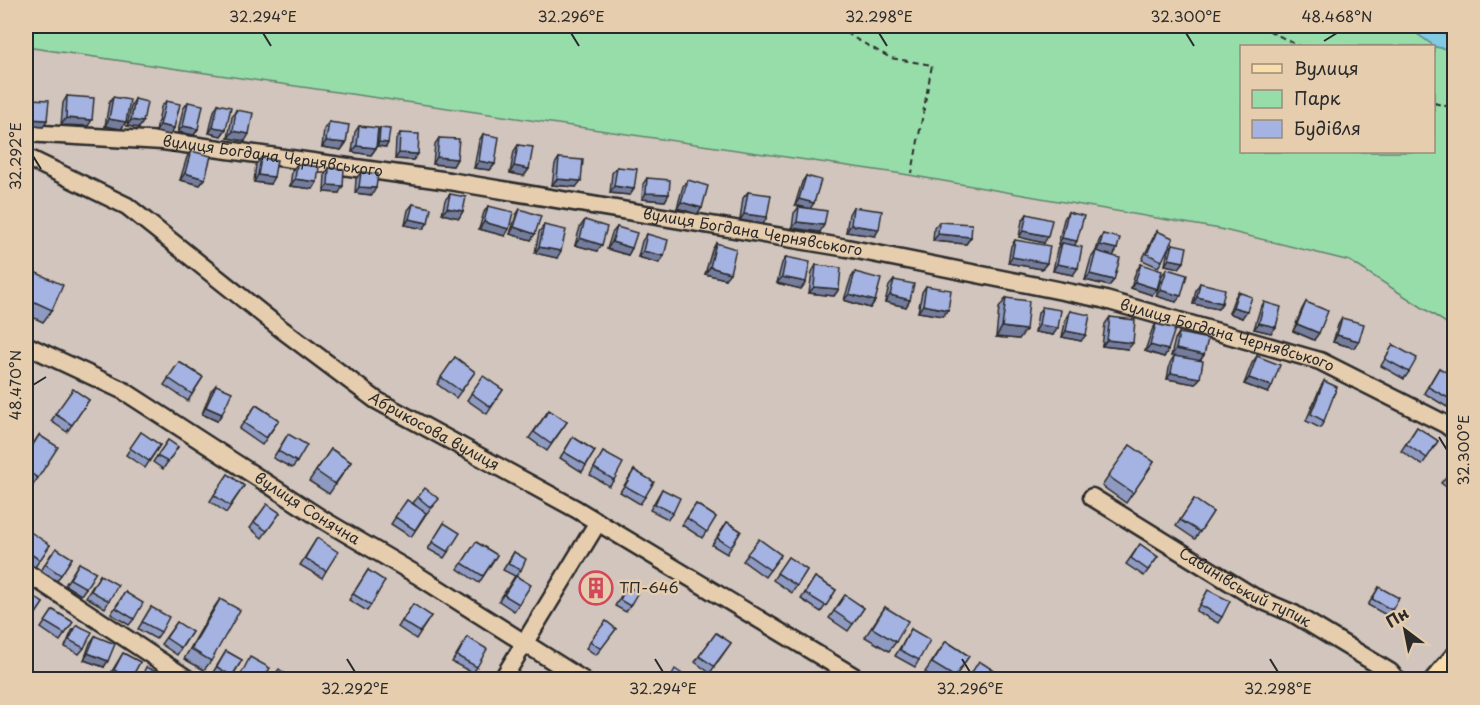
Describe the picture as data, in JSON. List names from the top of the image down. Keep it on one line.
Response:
{"streets":{"street":["вулиця Богдана Чернявського","Абрикосова вулиця","вулиця Сонячна","Савинівський тупик"]},"places":{"building":["ТП-646"]},"legend":["Вулиця","Парк","Будівля"],"north":"top left","coordinates":["32.294°E","32.296°E","32.298°E","32.300°E","48.468°N","32.292°E","48.470°N"]}
